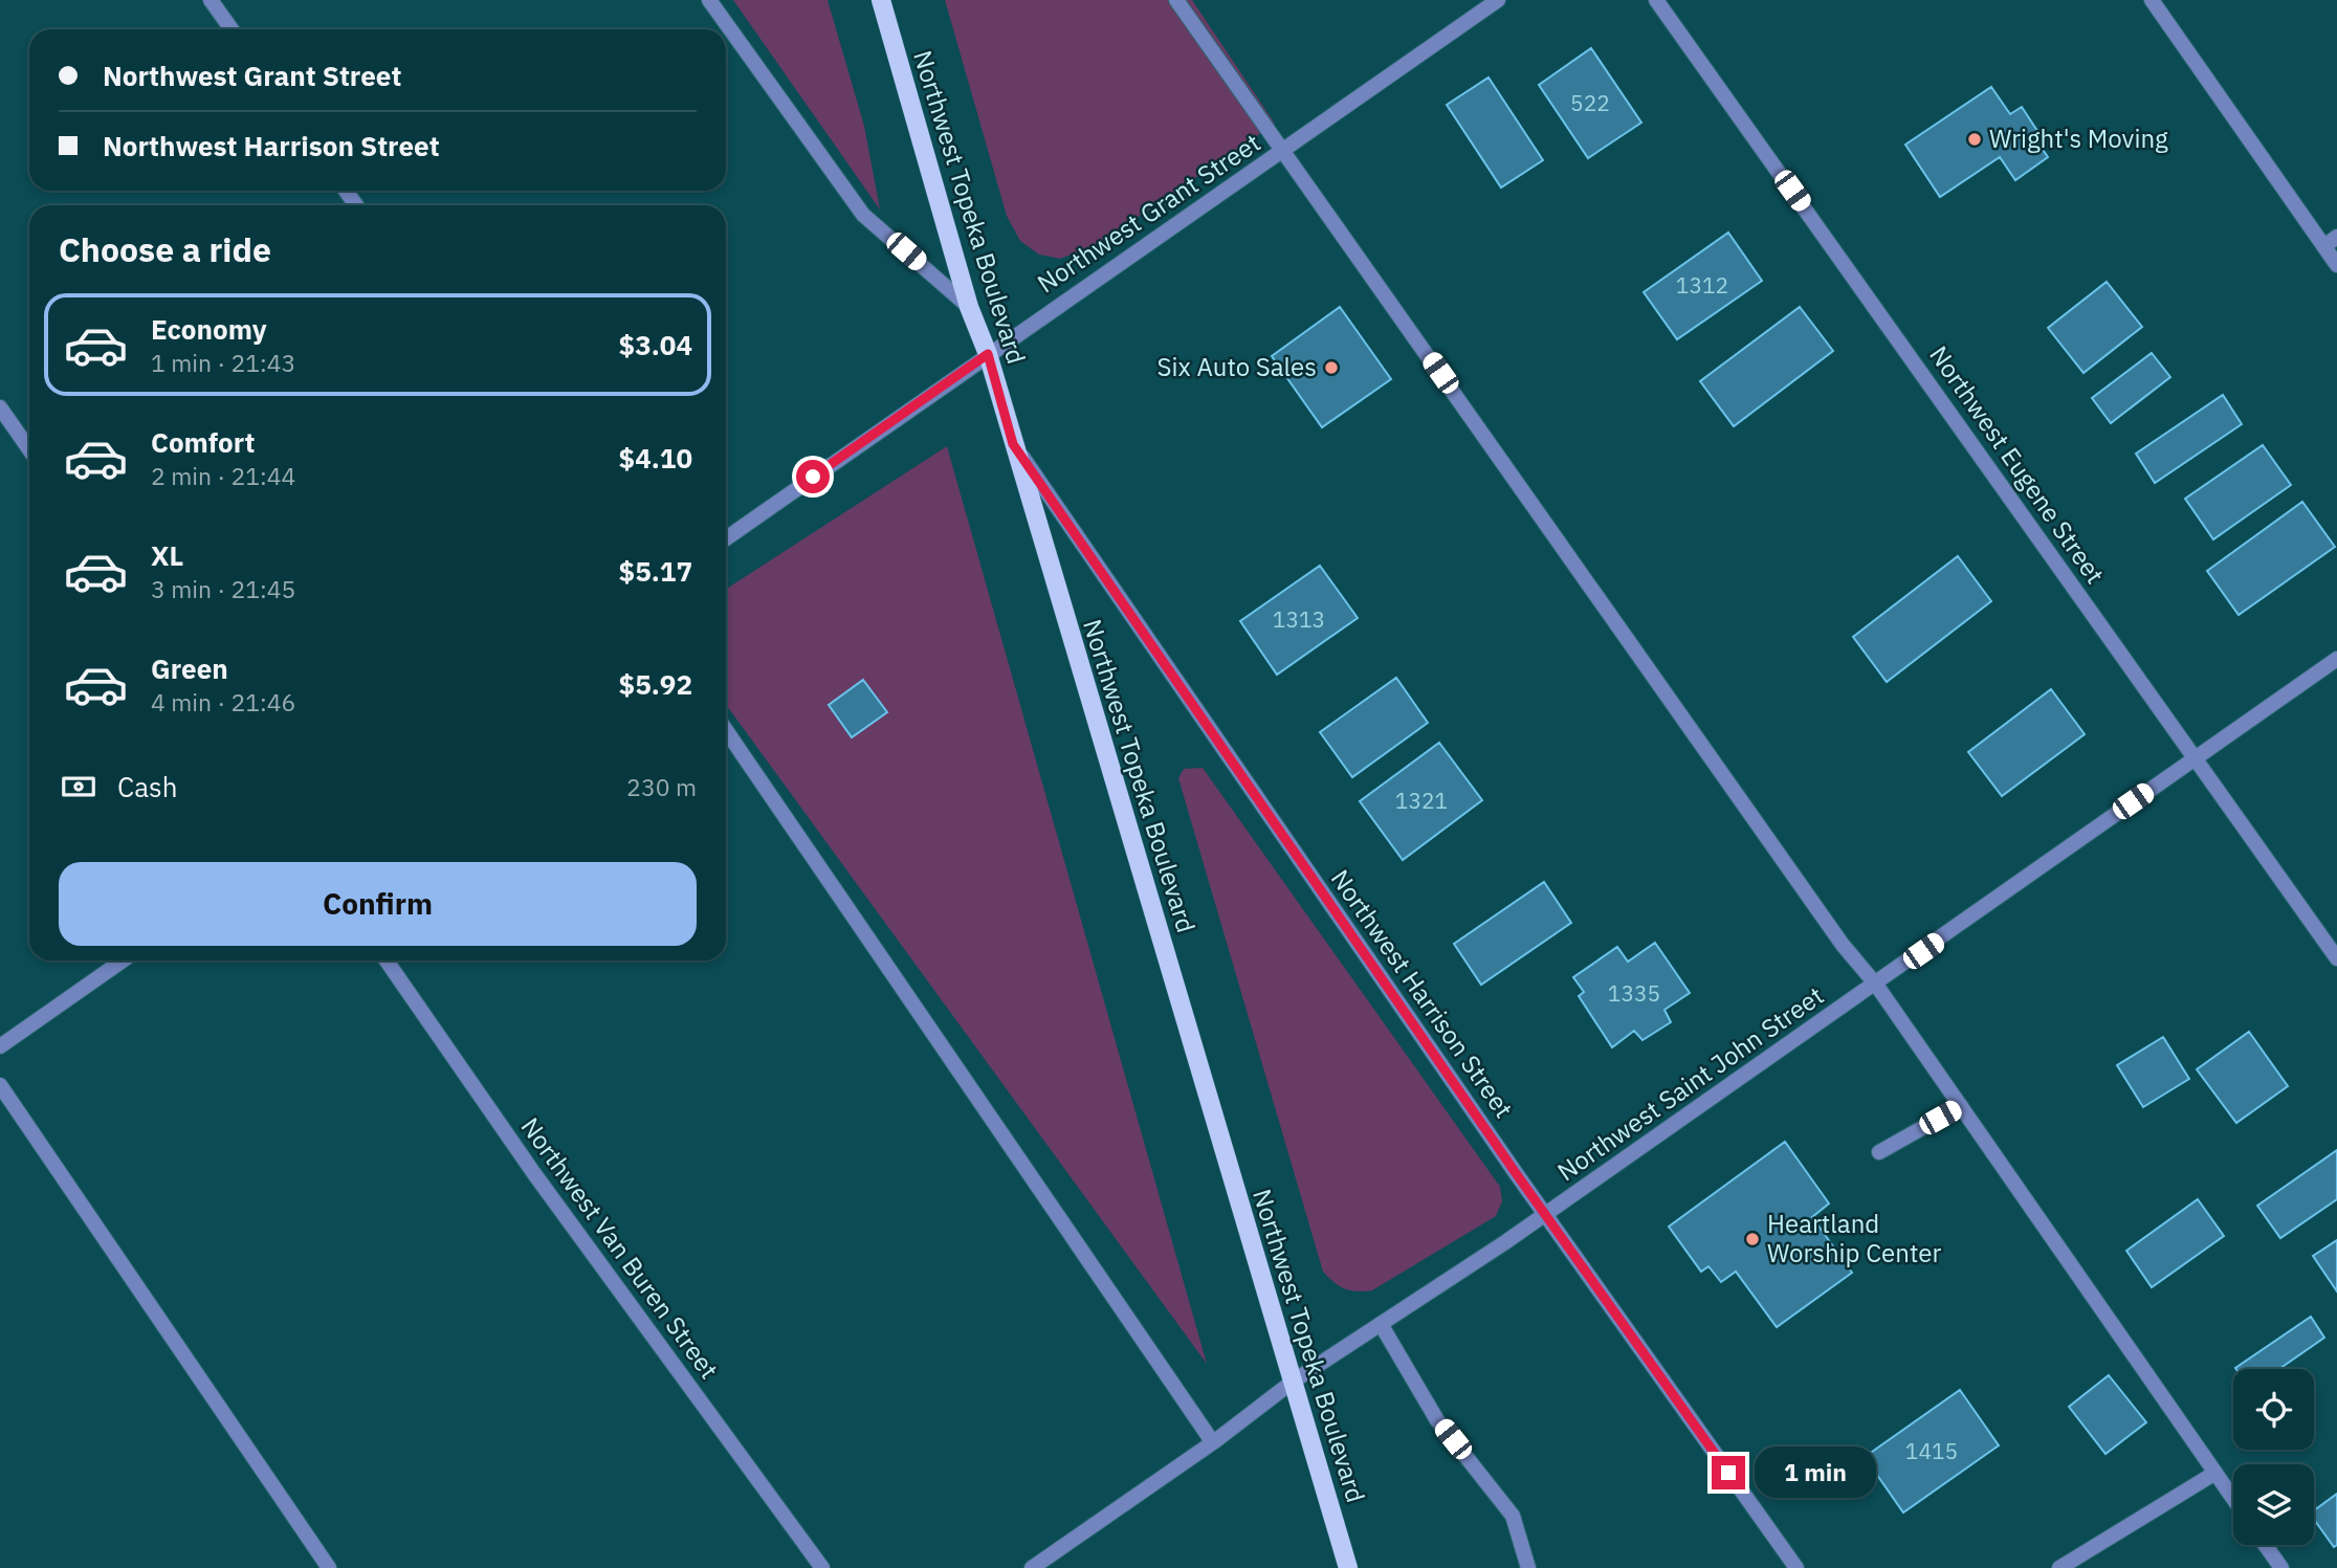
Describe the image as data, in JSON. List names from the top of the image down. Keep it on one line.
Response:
{"streets":{"main road":["Northwest Topeka Boulevard"],"street":["Northwest Grant Street","Northwest Eugene Street","Northwest Harrison Street","Northwest Saint John Street","Northwest Van Buren Street"]},"crossings":[["Northwest Topeka Boulevard","Northwest Grant Street"],["Northwest Topeka Boulevard","Northwest Harrison Street"],["Northwest Topeka Boulevard","Northwest Saint John Street"],["Northwest Eugene Street","Northwest Saint John Street"],["Northwest Harrison Street","Northwest Saint John Street"]],"places":["Wright's Moving","Six Auto Sales","Heartland Worship Center"],"house_numbers":["522","1312","1313","1321","1335","1415"],"page":{"banner":["Northwest Grant Street","Northwest Harrison Street"],"heading":"Choose a ride","list":[{"name":"Economy","note":"1 min · 21:43","value":"$3.04"},{"name":"Comfort","note":"2 min · 21:44","value":"$4.10"},{"name":"XL","note":"3 min · 21:45","value":"$5.17"},{"name":"Green","note":"4 min · 21:46","value":"$5.92"}],"pay":["Cash","230 m"],"buttons":"Confirm","bubble":"1 min"}}
